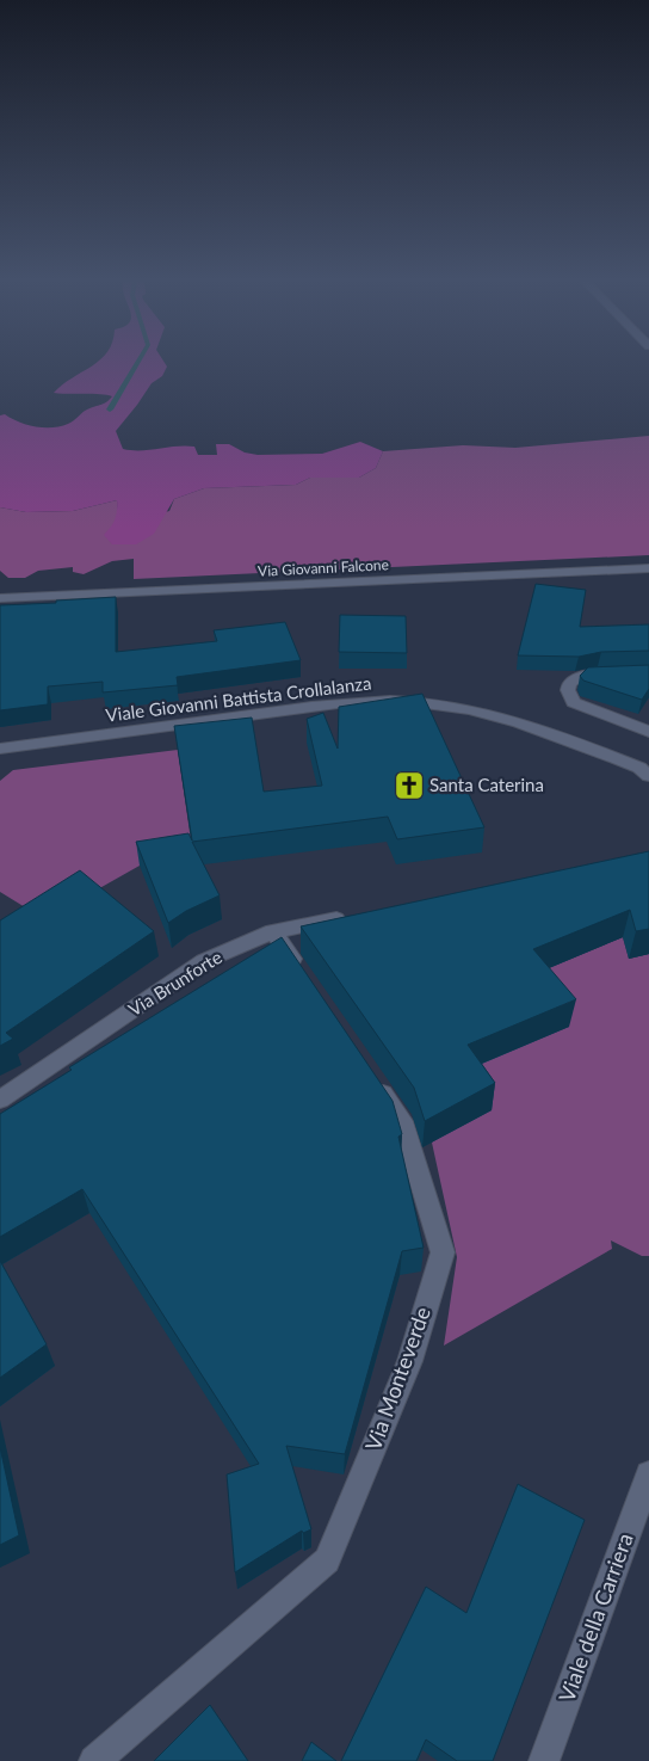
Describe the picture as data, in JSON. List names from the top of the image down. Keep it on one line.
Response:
{"streets":{"main road":["Via Giovanni Falcone","Viale Giovanni Battista Crollalanza","Via Brunforte","Via Monteverde","Viale della Carriera"]},"places":{"church":["Santa Caterina"]}}
